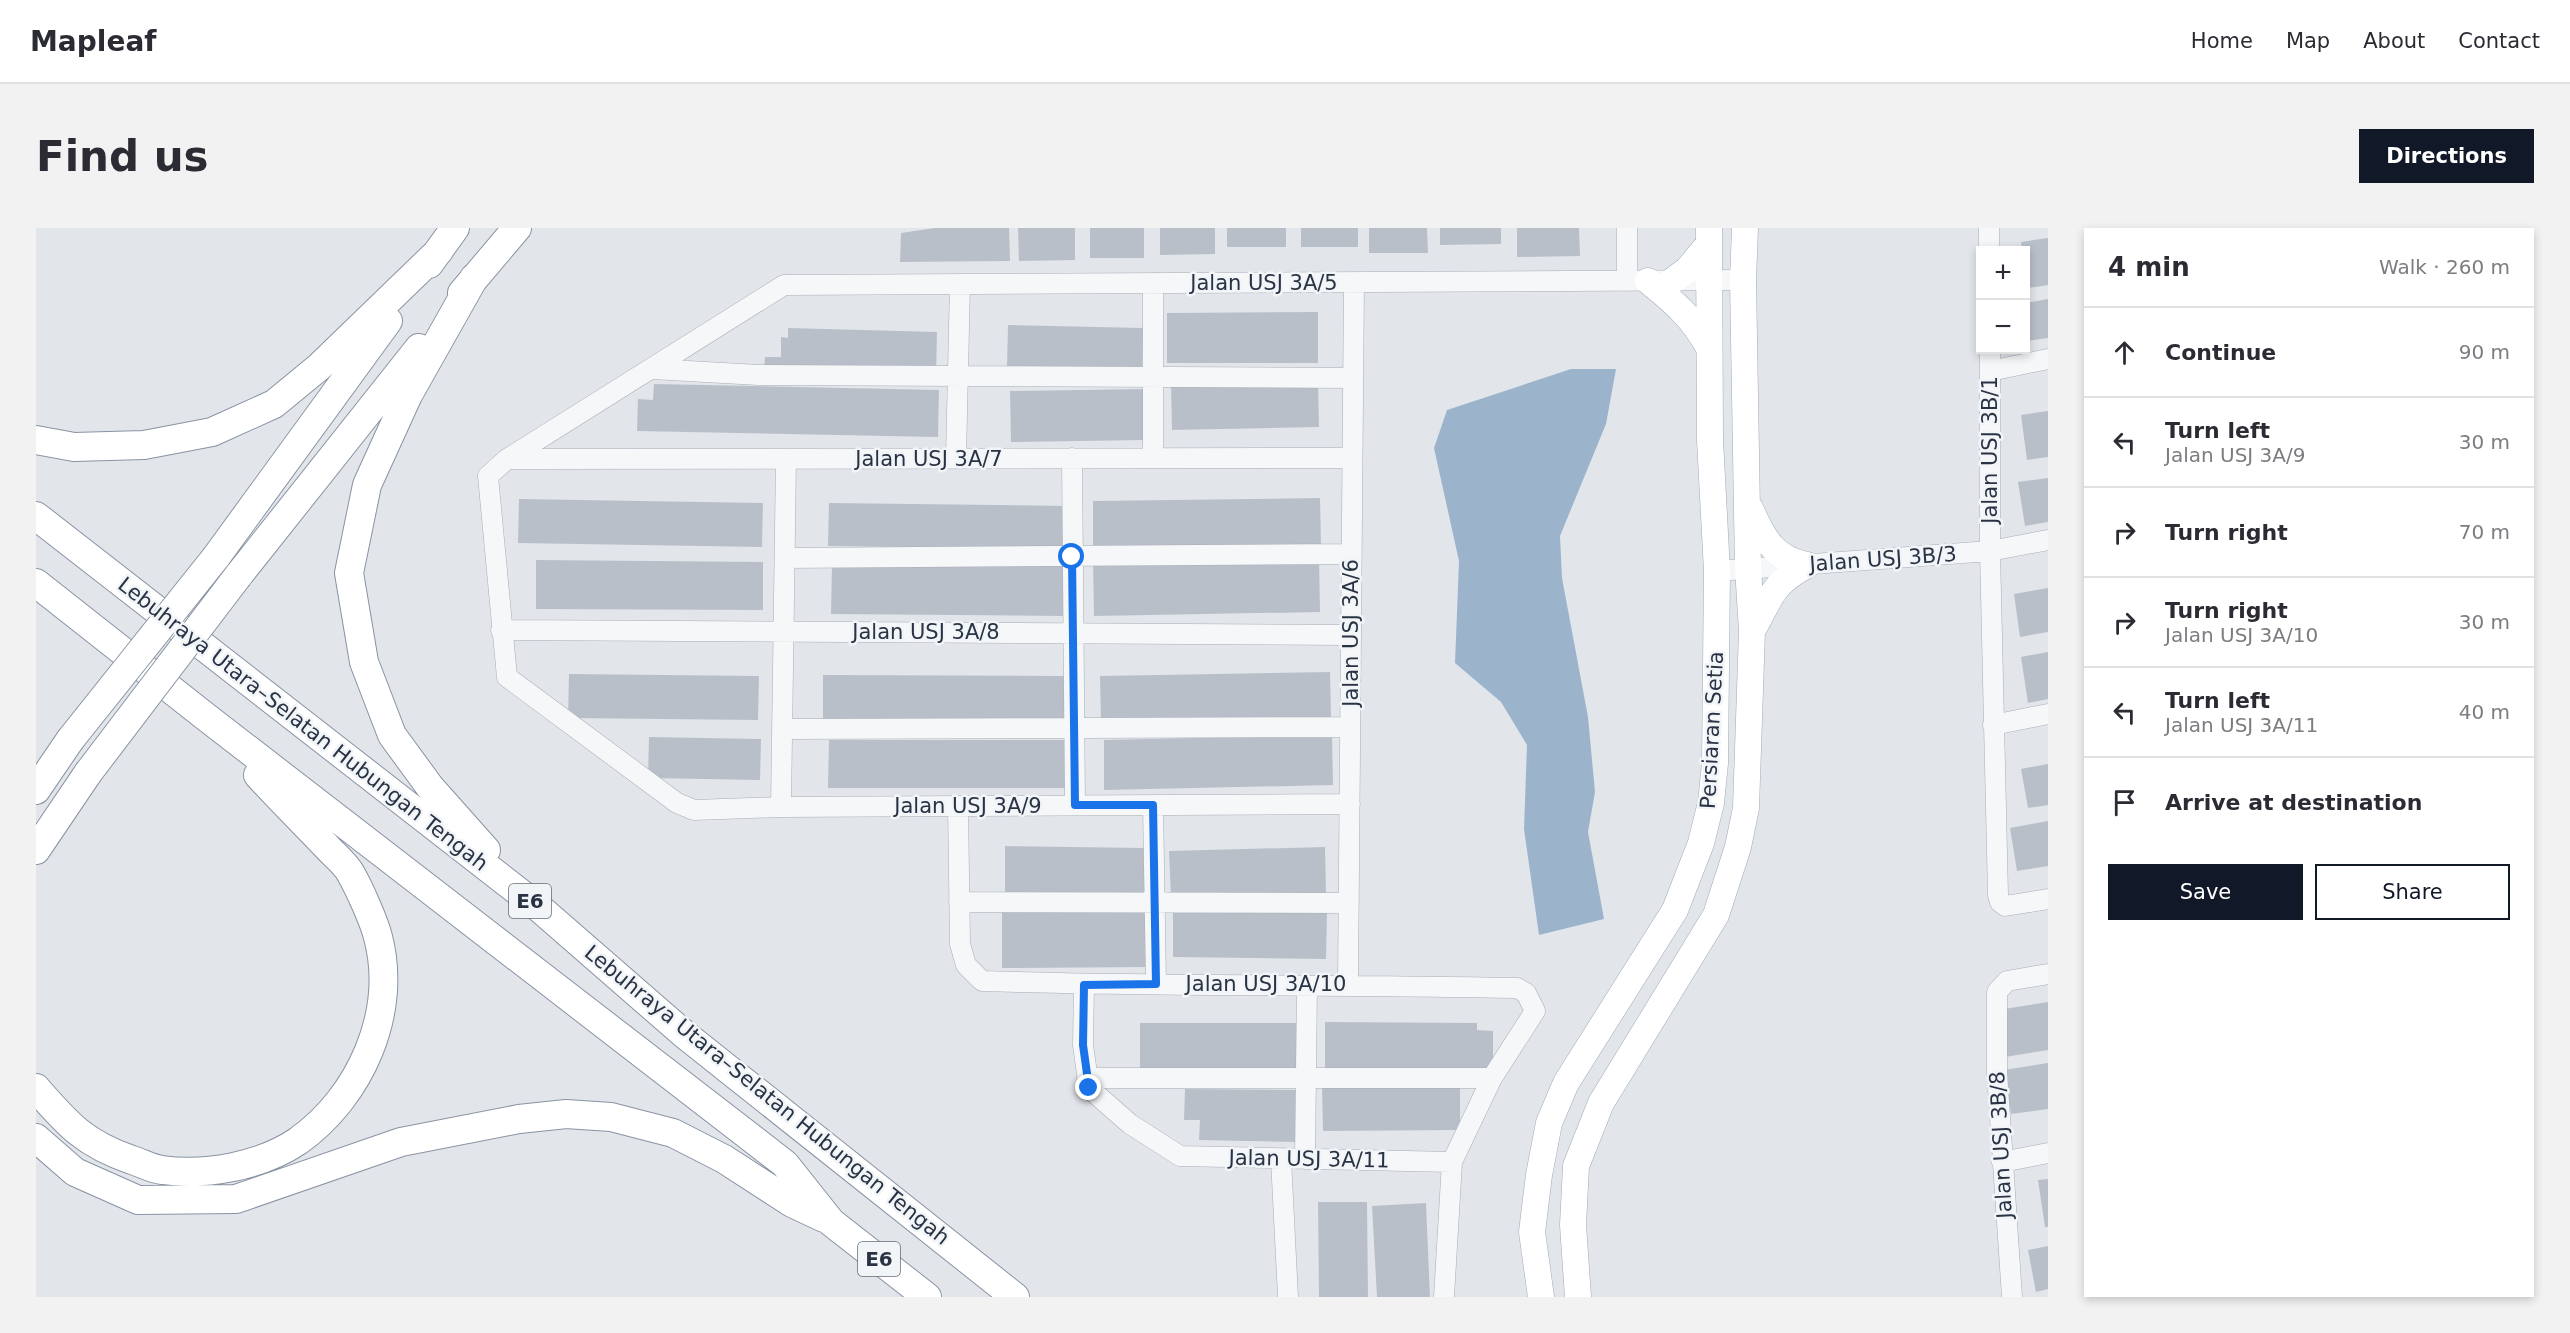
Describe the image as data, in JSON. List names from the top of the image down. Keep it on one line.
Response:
{"streets":{"highway":["Lebuhraya Utara–Selatan Hubungan Tengah","E6"],"main road":["Persiaran Setia"],"street":["Jalan USJ 3A/5","Jalan USJ 3B/1","Jalan USJ 3A/7","Jalan USJ 3B/3","Jalan USJ 3A/8","Jalan USJ 3A/6","Jalan USJ 3A/9","Jalan USJ 3A/10","Jalan USJ 3B/8","Jalan USJ 3A/11"]},"crossings":[["Jalan USJ 3A/5","Jalan USJ 3A/6"],["Jalan USJ 3A/5","Persiaran Setia"],["Jalan USJ 3B/1","Jalan USJ 3B/3"],["Jalan USJ 3A/7","Jalan USJ 3A/6"],["Jalan USJ 3B/3","Persiaran Setia"],["Jalan USJ 3A/8","Jalan USJ 3A/6"],["Jalan USJ 3A/8","Jalan USJ 3A/9"],["Jalan USJ 3A/6","Jalan USJ 3A/9"],["Jalan USJ 3A/6","Jalan USJ 3A/10"],["Jalan USJ 3A/9","Jalan USJ 3A/10"],["Jalan USJ 3A/10","Jalan USJ 3A/11"]],"page":{"header":"Mapleaf","nav":["Home","Map","About","Contact"],"buttons":["Directions",["Save","Share"]],"title":"Find us","heading":["4 min","Walk · 260 m"],"map_buttons":["+","−"],"list":[["Continue","90 m"],["Turn left","Jalan USJ 3A/9","30 m"],["Turn right","70 m"],["Turn right","Jalan USJ 3A/10","30 m"],["Turn left","Jalan USJ 3A/11","40 m"],"Arrive at destination"]}}
